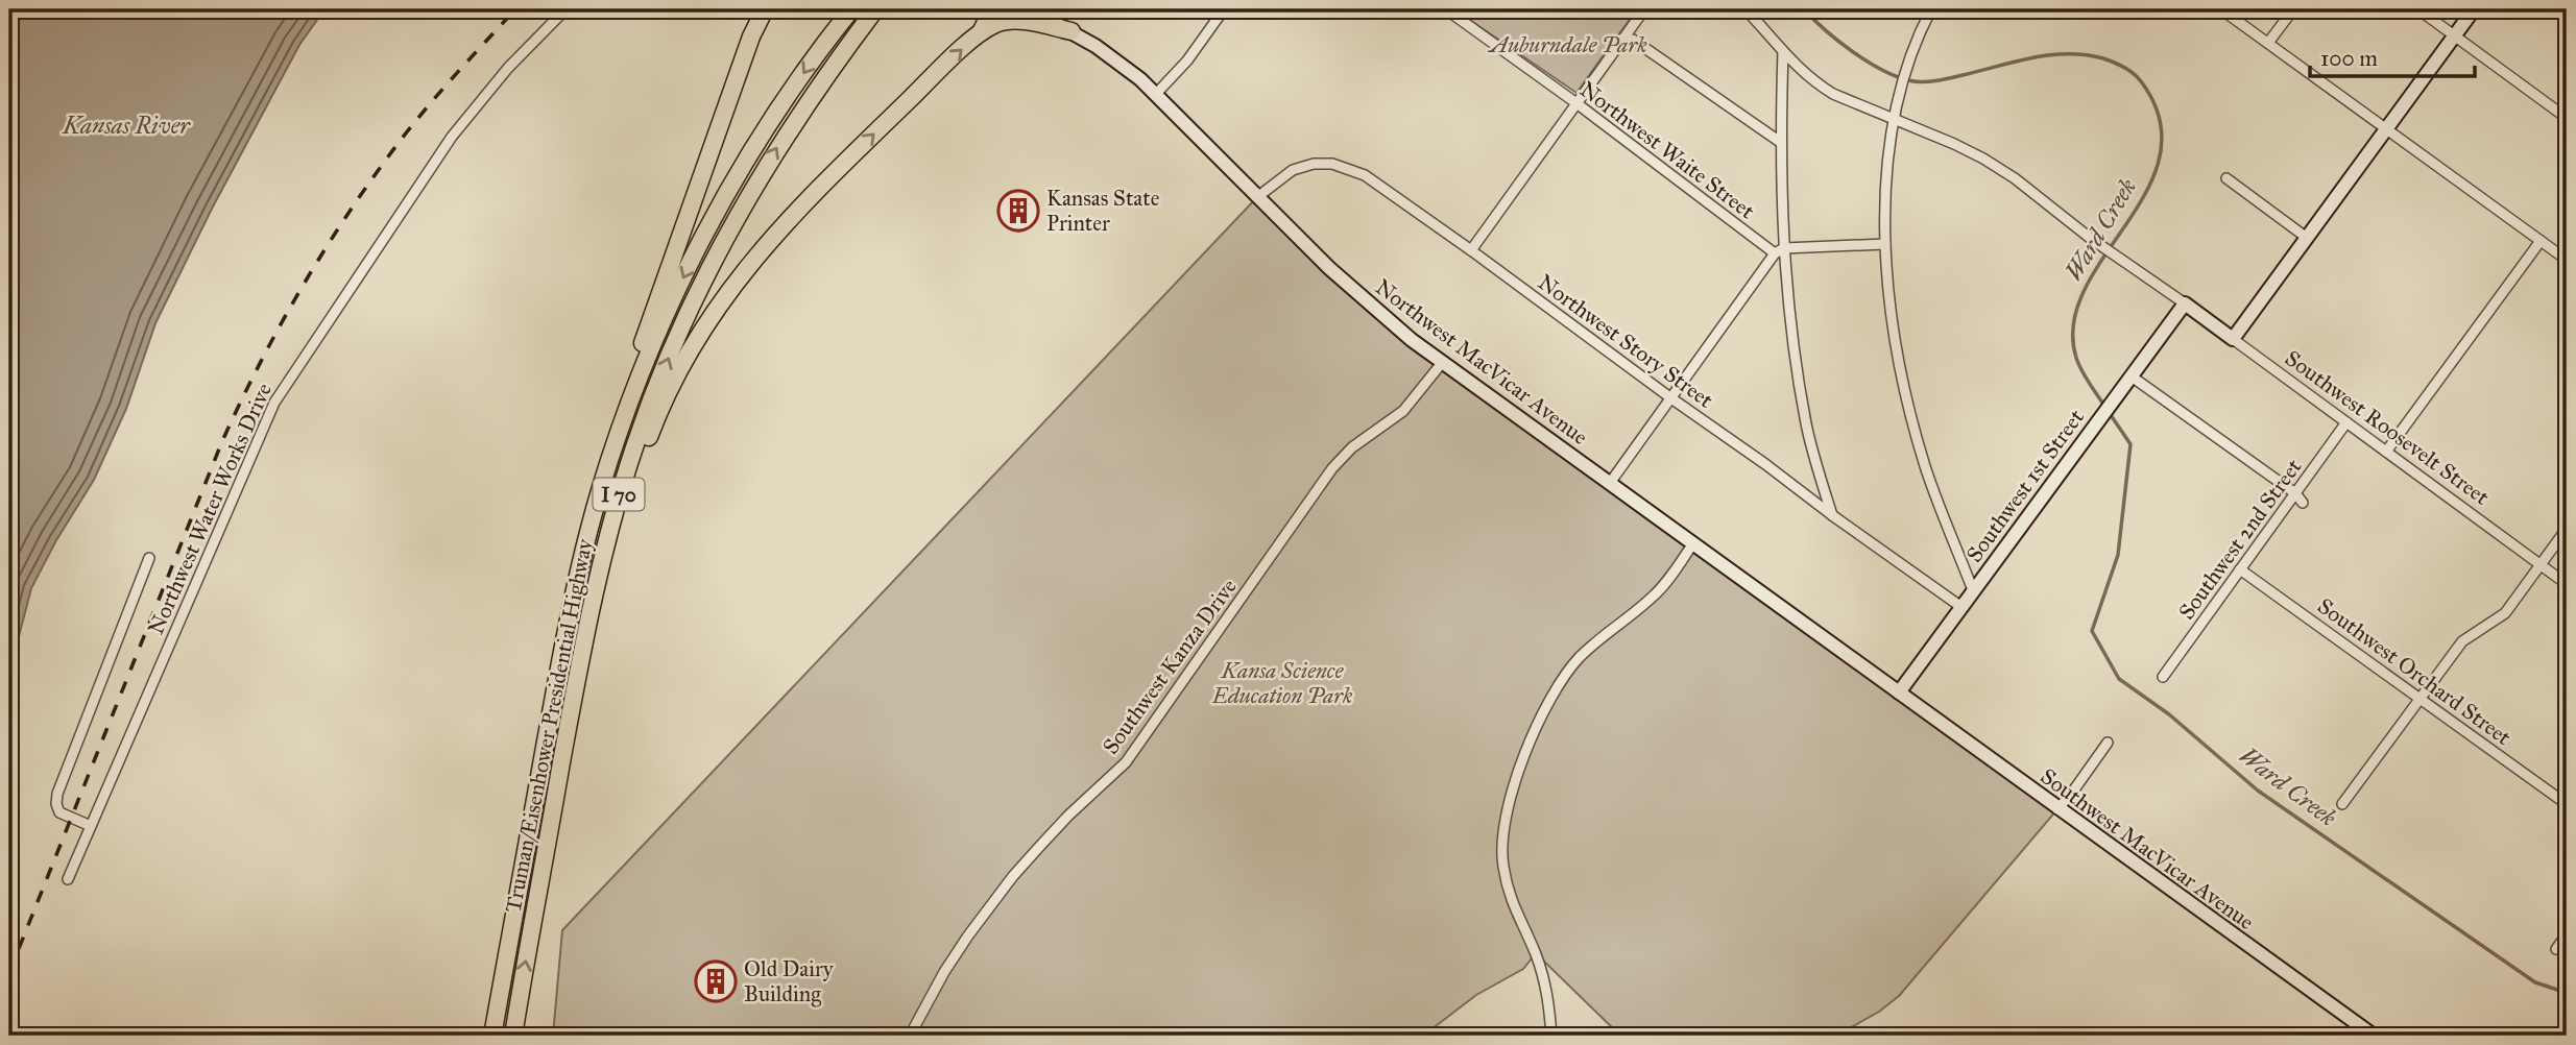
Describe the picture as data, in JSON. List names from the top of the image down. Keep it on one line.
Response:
{"streets":{"highway":["I 70","Truman/Eisenhower Presidential Highway"],"main road":["Northwest MacVicar Avenue","Southwest Roosevelt Street","Southwest 1st Street","Southwest MacVicar Avenue"],"street":["Northwest Waite Street","Northwest Story Street","Northwest Water Works Drive","Southwest 2nd Street","Southwest Kanza Drive","Southwest Orchard Street"]},"crossings":[["Northwest Story Street","Northwest MacVicar Avenue"],["Northwest Story Street","Southwest 1st Street"],["Northwest MacVicar Avenue","Southwest 1st Street"],["Northwest MacVicar Avenue","Southwest Kanza Drive"],["Northwest MacVicar Avenue","Southwest MacVicar Avenue"],["Southwest Roosevelt Street","Southwest 1st Street"],["Southwest Roosevelt Street","Southwest 2nd Street"],["Southwest 1st Street","Southwest MacVicar Avenue"],["Southwest 2nd Street","Southwest Orchard Street"]],"water":["Kansas River","Ward Creek"],"parks":["Auburndale Park","Kansa Science Education Park"],"places":{"building":["Kansas State Printer","Old Dairy Building"]},"scale_bar":"100 m"}
